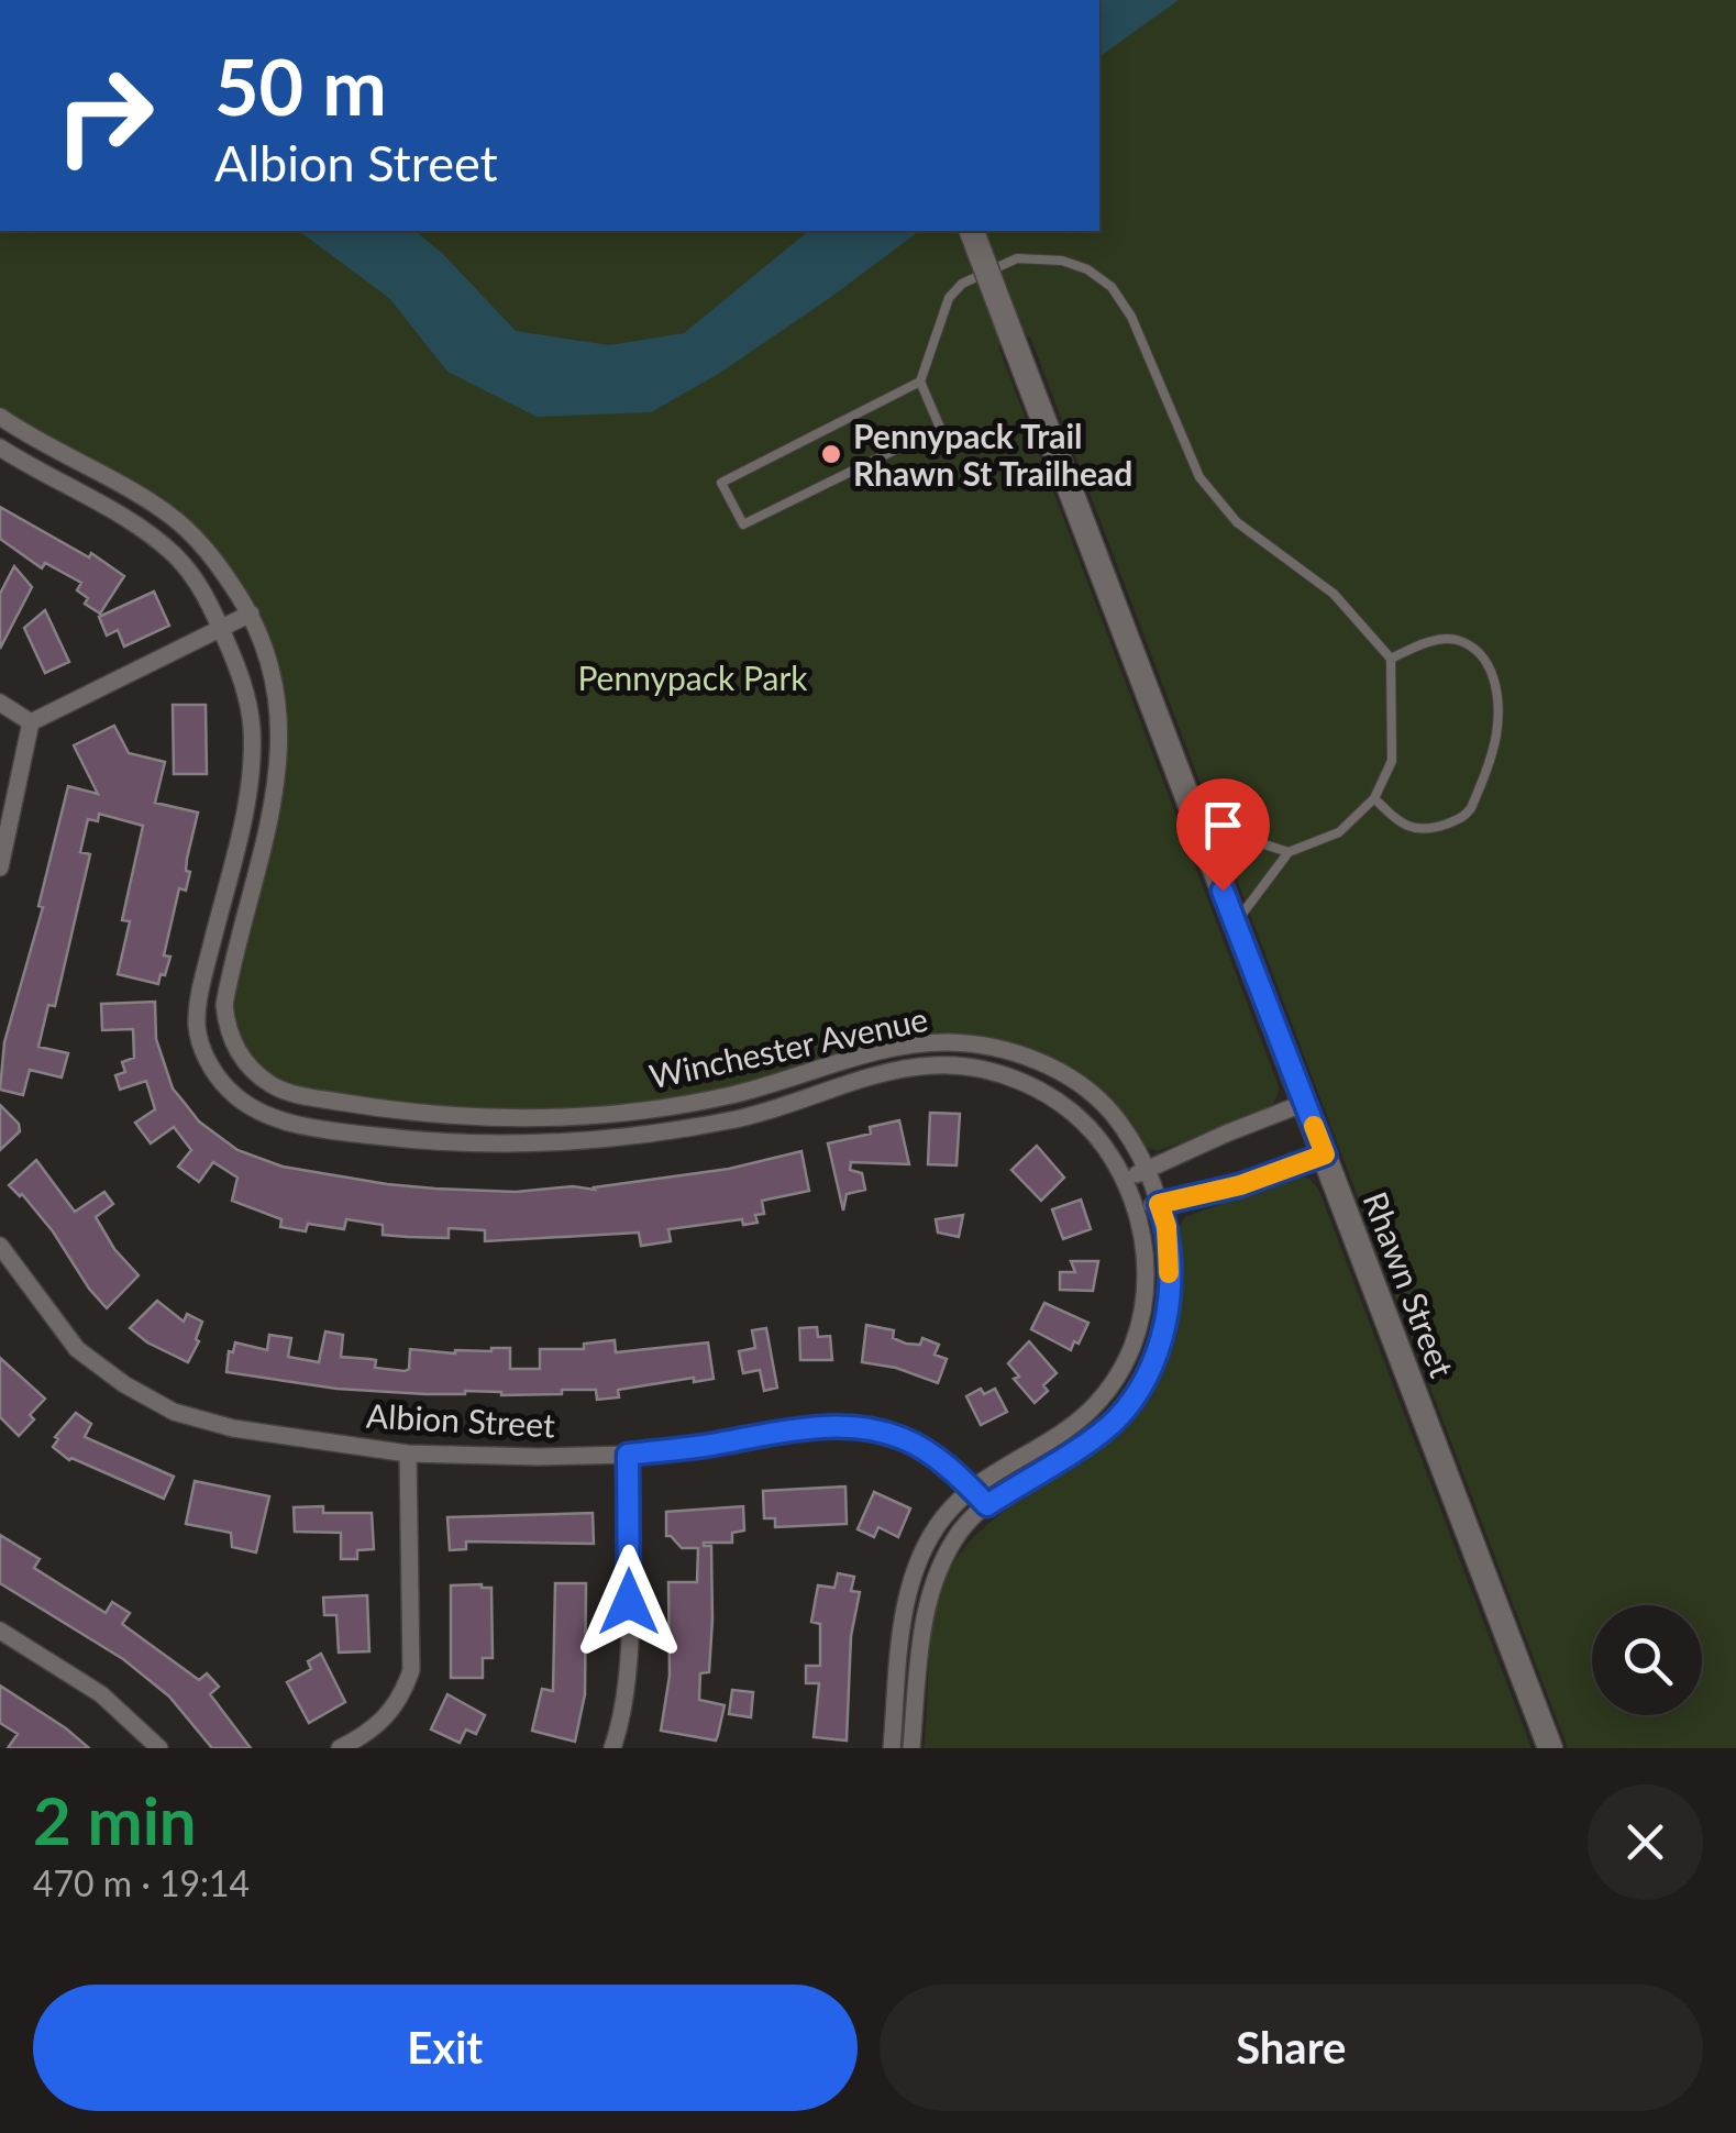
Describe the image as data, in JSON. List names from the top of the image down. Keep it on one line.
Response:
{"streets":{"main road":["Rhawn Street"],"street":["Winchester Avenue","Albion Street"]},"crossings":[["Winchester Avenue","Albion Street"]],"parks":["Pennypack Park"],"places":["Pennypack Trail Rhawn St Trailhead"],"page":{"turn":["50 m","Albion Street"],"heading":["2 min","470 m · 19:14"],"buttons":["Exit","Share"]}}
